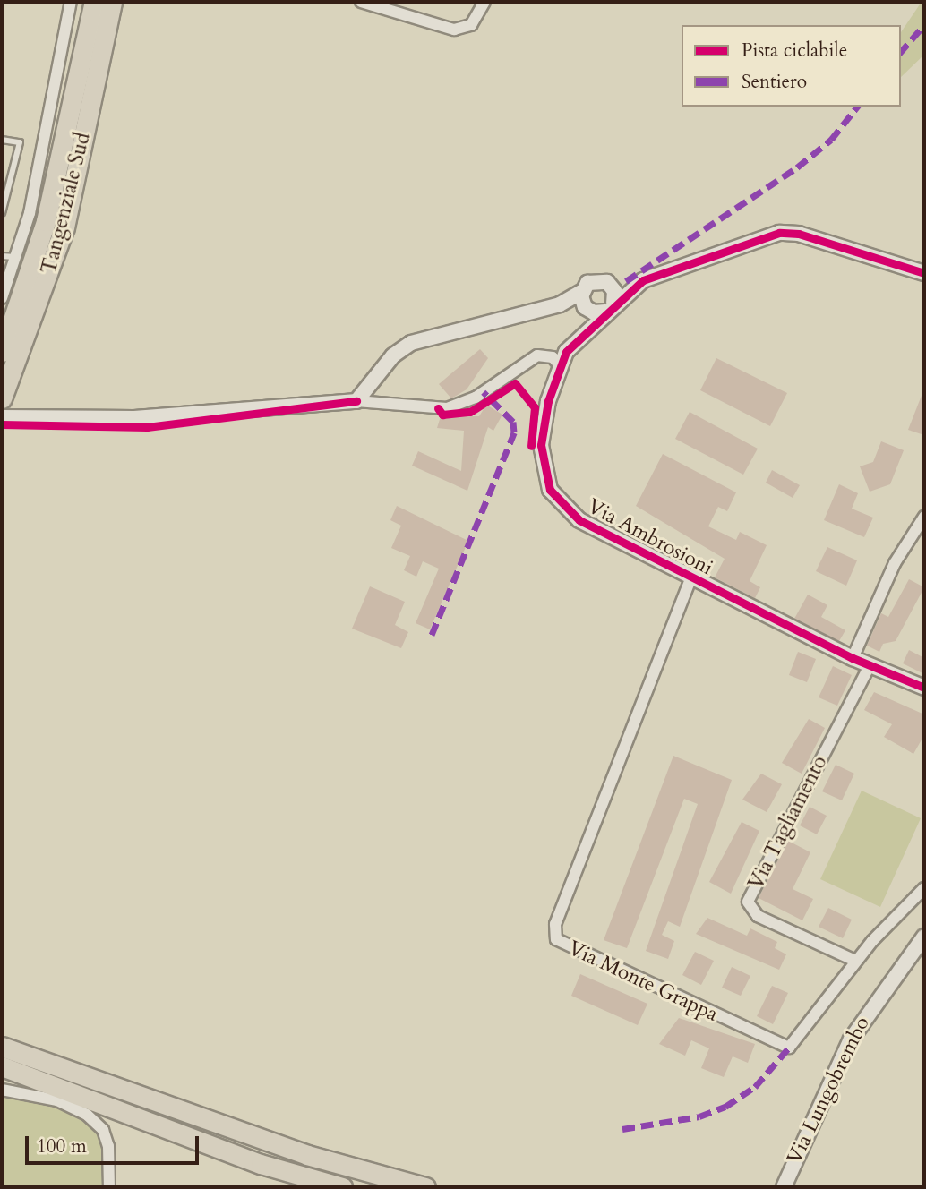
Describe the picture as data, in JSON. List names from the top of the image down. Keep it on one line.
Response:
{"streets":{"highway":["Tangenziale Sud"],"street":["Via Ambrosioni","Via Tagliamento","Via Monte Grappa","Via Lungobrembo"]},"crossings":[["Via Ambrosioni","Via Tagliamento"],["Via Ambrosioni","Via Monte Grappa"],["Via Tagliamento","Via Monte Grappa"]],"legend":["Pista ciclabile","Sentiero"],"scale_bar":"100 m"}
